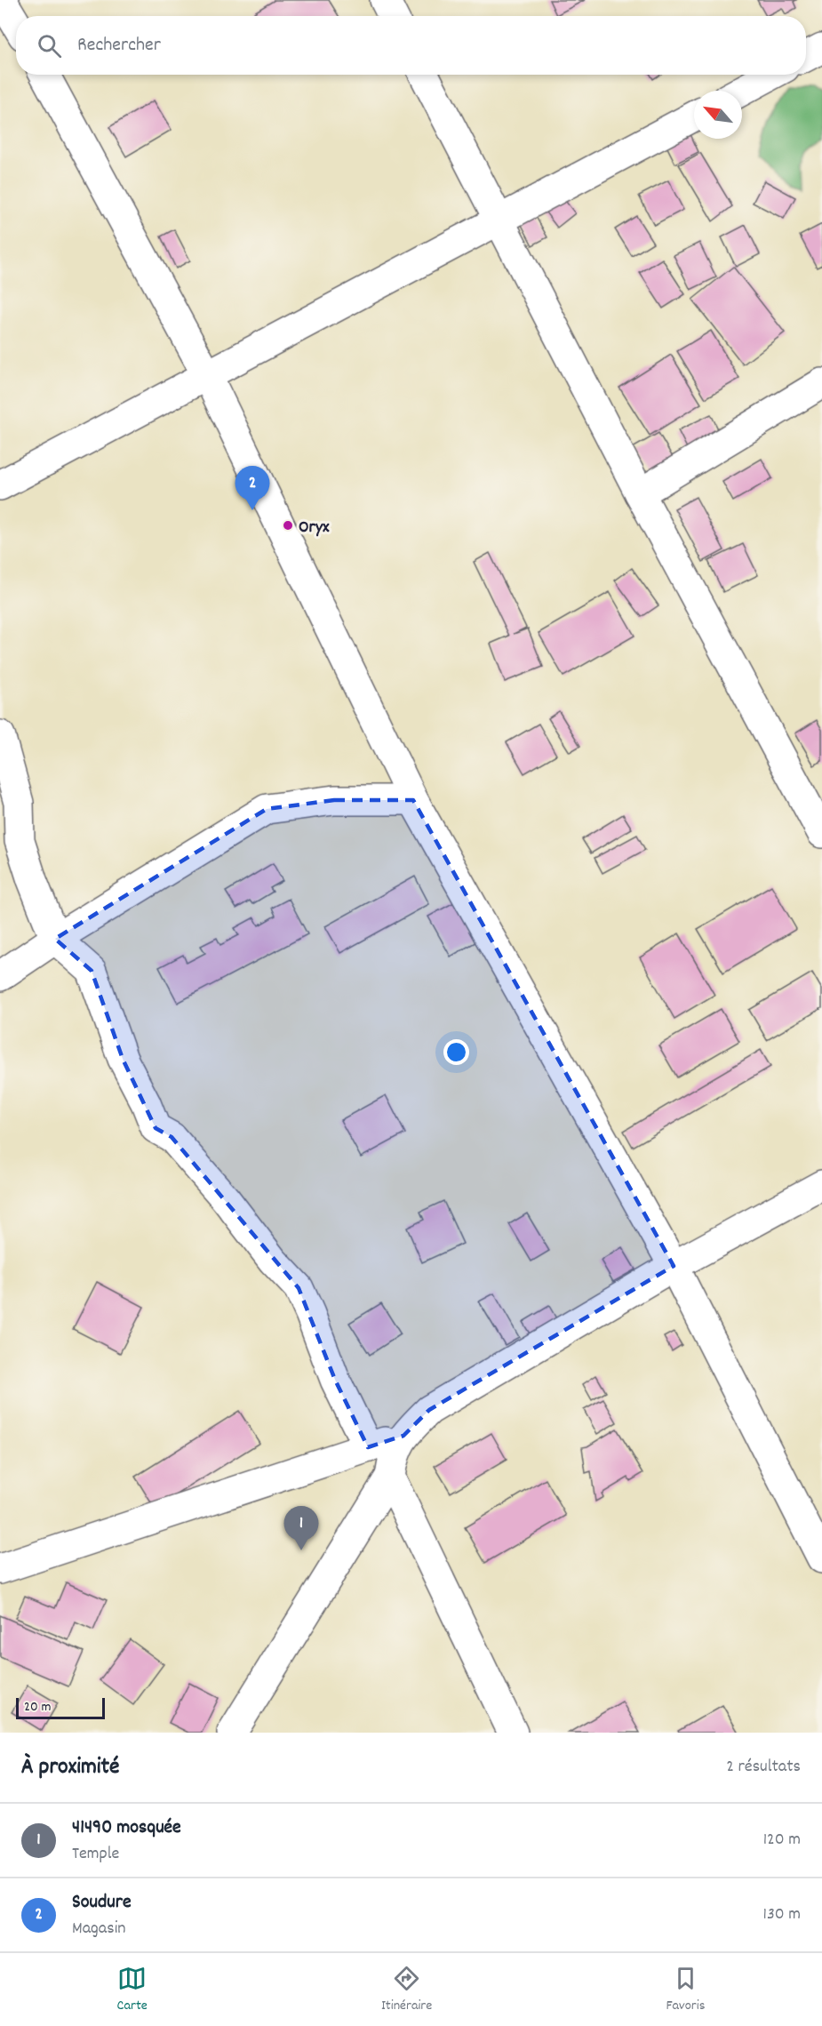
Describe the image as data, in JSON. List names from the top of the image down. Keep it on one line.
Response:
{"places":["Oryx"],"scale_bar":"20 m","north":"top left","page":{"search":"Rechercher","pins":["2","1"],"scale":"20 m","heading":["À proximité","2 résultats"],"list":[{"mark":"1","name":"41490 mosquée","note":"Temple","value":"120 m"},{"mark":"2","name":"Soudure","note":"Magasin","value":"130 m"}],"nav":["Carte","Itinéraire","Favoris"]}}
